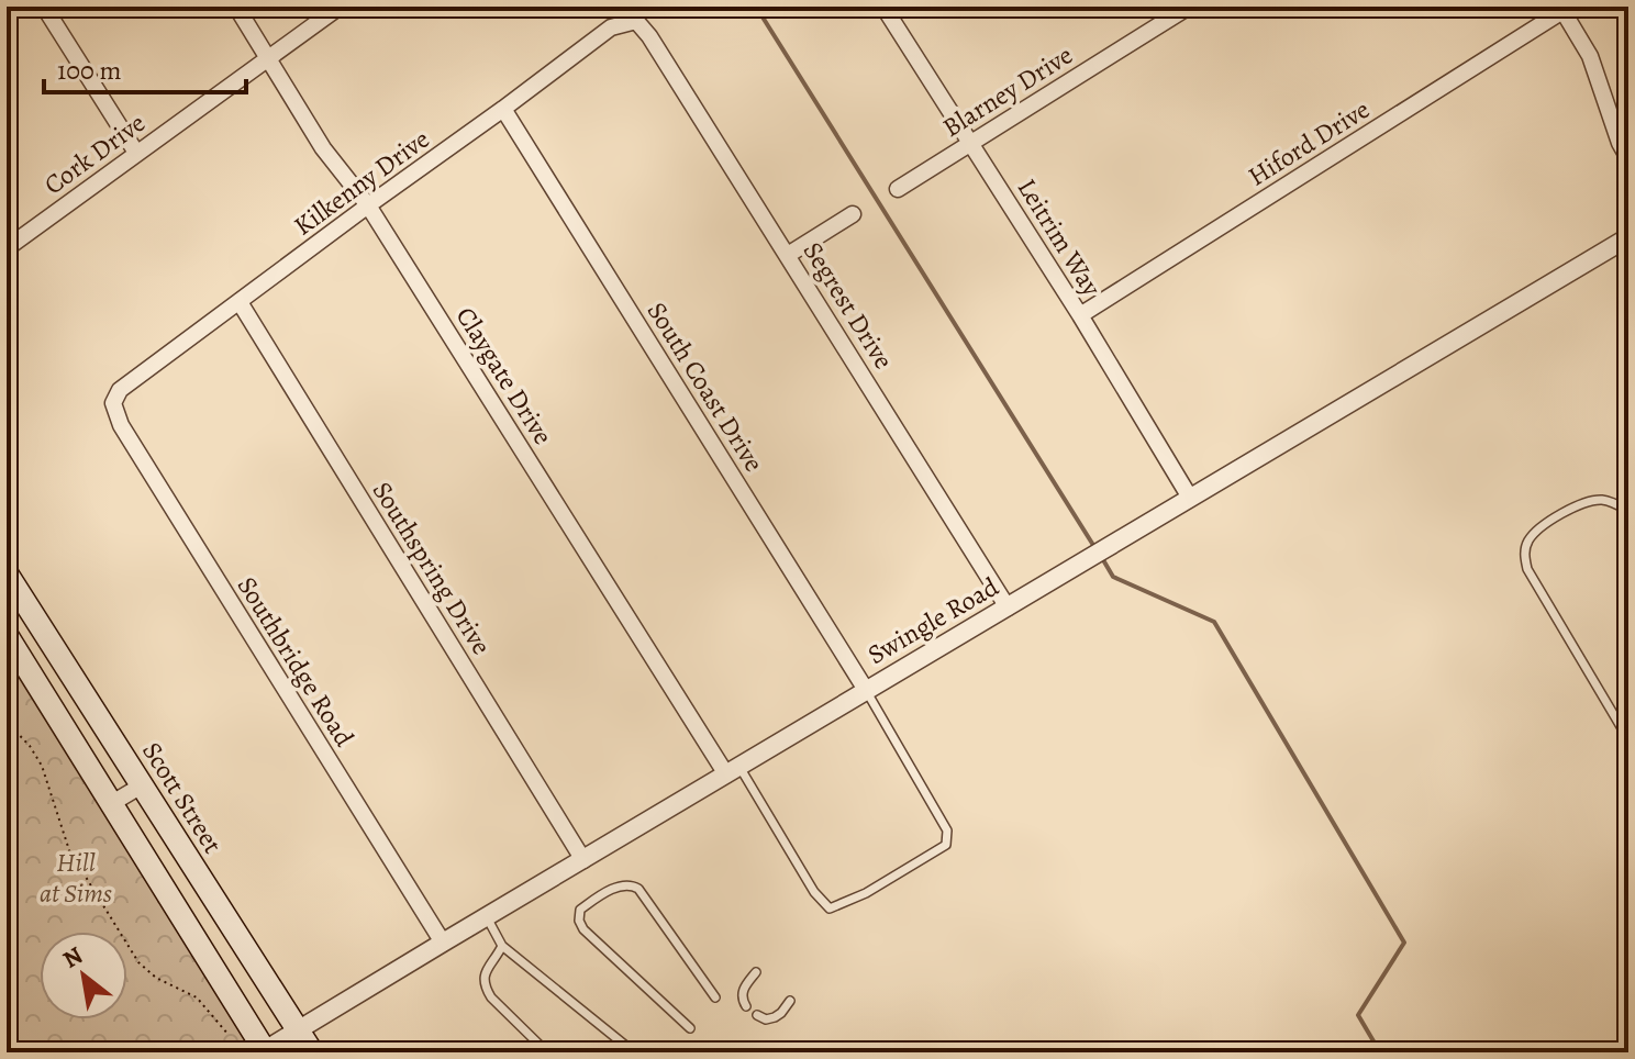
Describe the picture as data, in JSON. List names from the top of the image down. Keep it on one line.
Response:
{"streets":{"main road":["Scott Street"],"street":["Blarney Drive","Hiford Drive","Cork Drive","Kilkenny Drive","Leitrim Way","Segrest Drive","Claygate Drive","South Coast Drive","Southspring Drive","Swingle Road","Southbridge Road"]},"crossings":[["Blarney Drive","Leitrim Way"],["Hiford Drive","Leitrim Way"],["Cork Drive","Claygate Drive"],["Kilkenny Drive","Segrest Drive"],["Kilkenny Drive","Claygate Drive"],["Kilkenny Drive","South Coast Drive"],["Kilkenny Drive","Southspring Drive"],["Kilkenny Drive","Southbridge Road"],["Leitrim Way","Swingle Road"],["Segrest Drive","Swingle Road"],["Claygate Drive","Swingle Road"],["South Coast Drive","Swingle Road"],["Southspring Drive","Swingle Road"],["Swingle Road","Southbridge Road"],["Swingle Road","Scott Street"]],"parks":["Hill at Sims"],"scale_bar":"100 m","north":"top left"}
